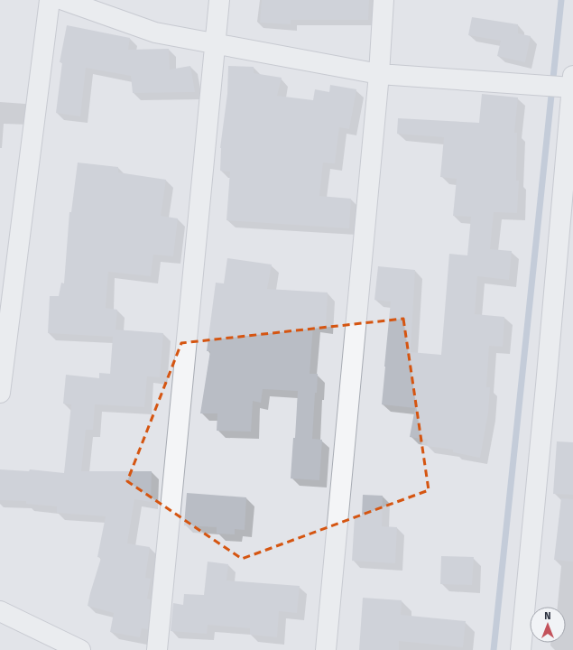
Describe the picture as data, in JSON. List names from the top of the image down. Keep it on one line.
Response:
{"north":"top"}
